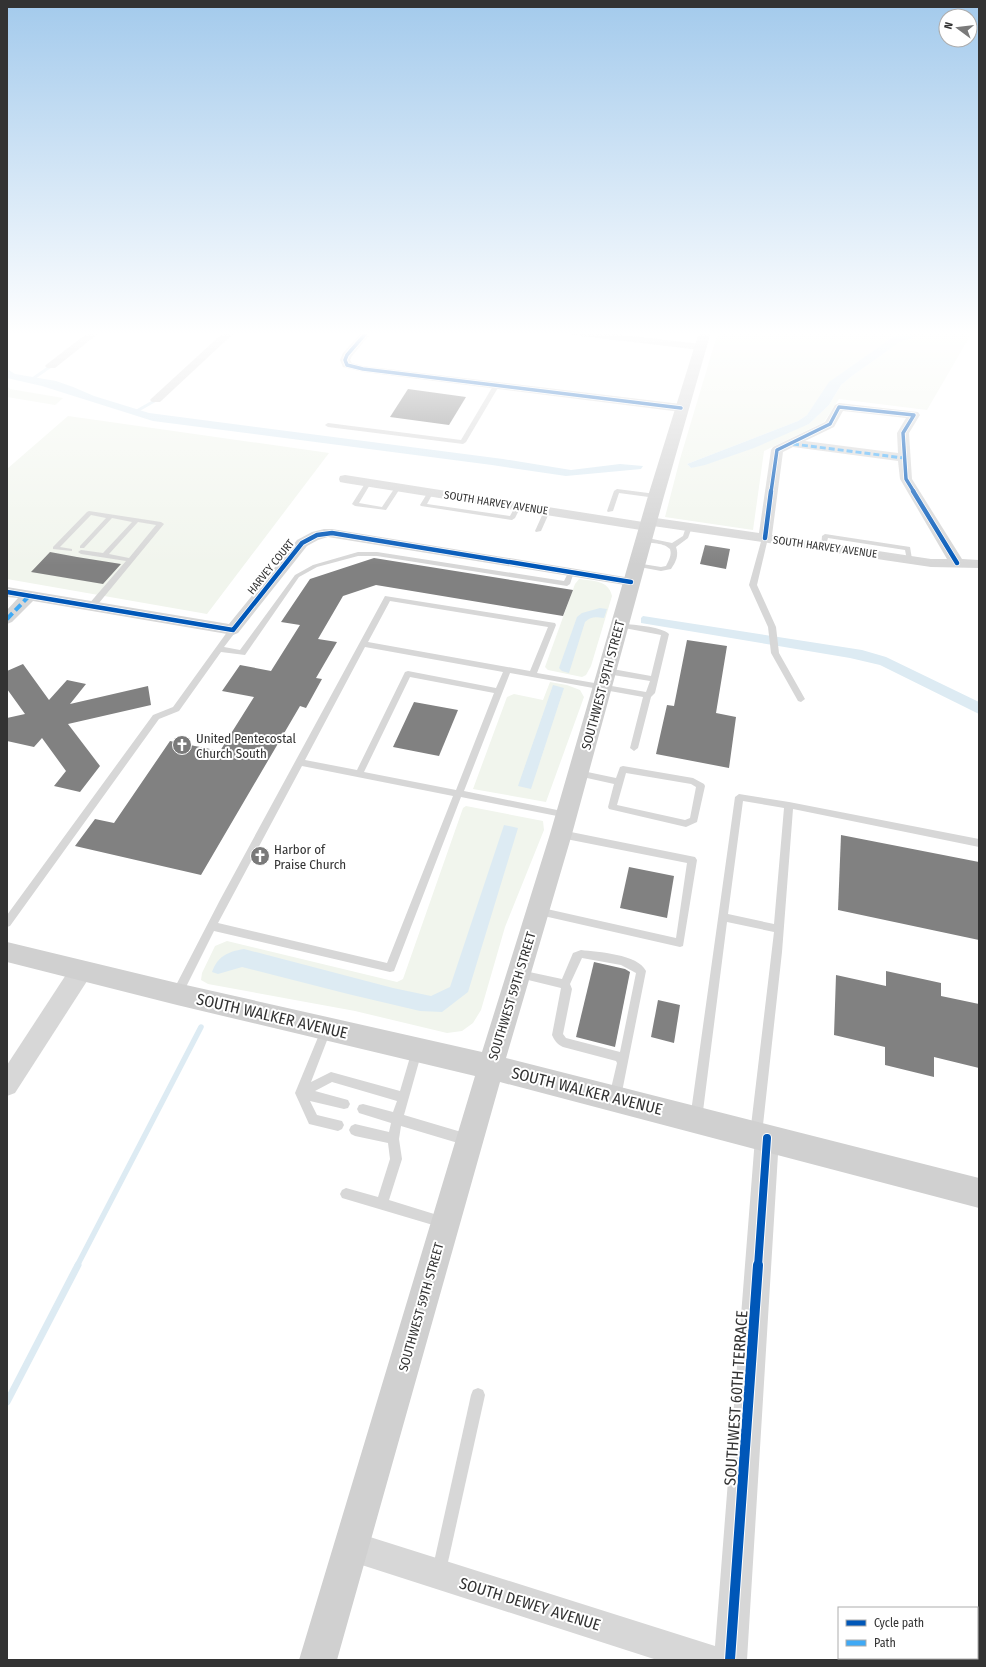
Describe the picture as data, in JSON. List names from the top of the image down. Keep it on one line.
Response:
{"streets":{"main road":["SOUTHWEST 59TH STREET","SOUTH WALKER AVENUE"],"street":["SOUTH HARVEY AVENUE","HARVEY COURT","SOUTHWEST 60TH TERRACE","SOUTH DEWEY AVENUE"]},"crossings":[["SOUTH HARVEY AVENUE","SOUTHWEST 59TH STREET"],["HARVEY COURT","SOUTHWEST 59TH STREET"],["SOUTHWEST 59TH STREET","SOUTH WALKER AVENUE"],["SOUTHWEST 59TH STREET","SOUTH DEWEY AVENUE"],["SOUTH WALKER AVENUE","SOUTHWEST 60TH TERRACE"]],"places":{"church":["United Pentecostal Church South","Harbor of Praise Church"]},"legend":["Cycle path","Path"],"north":"left"}
